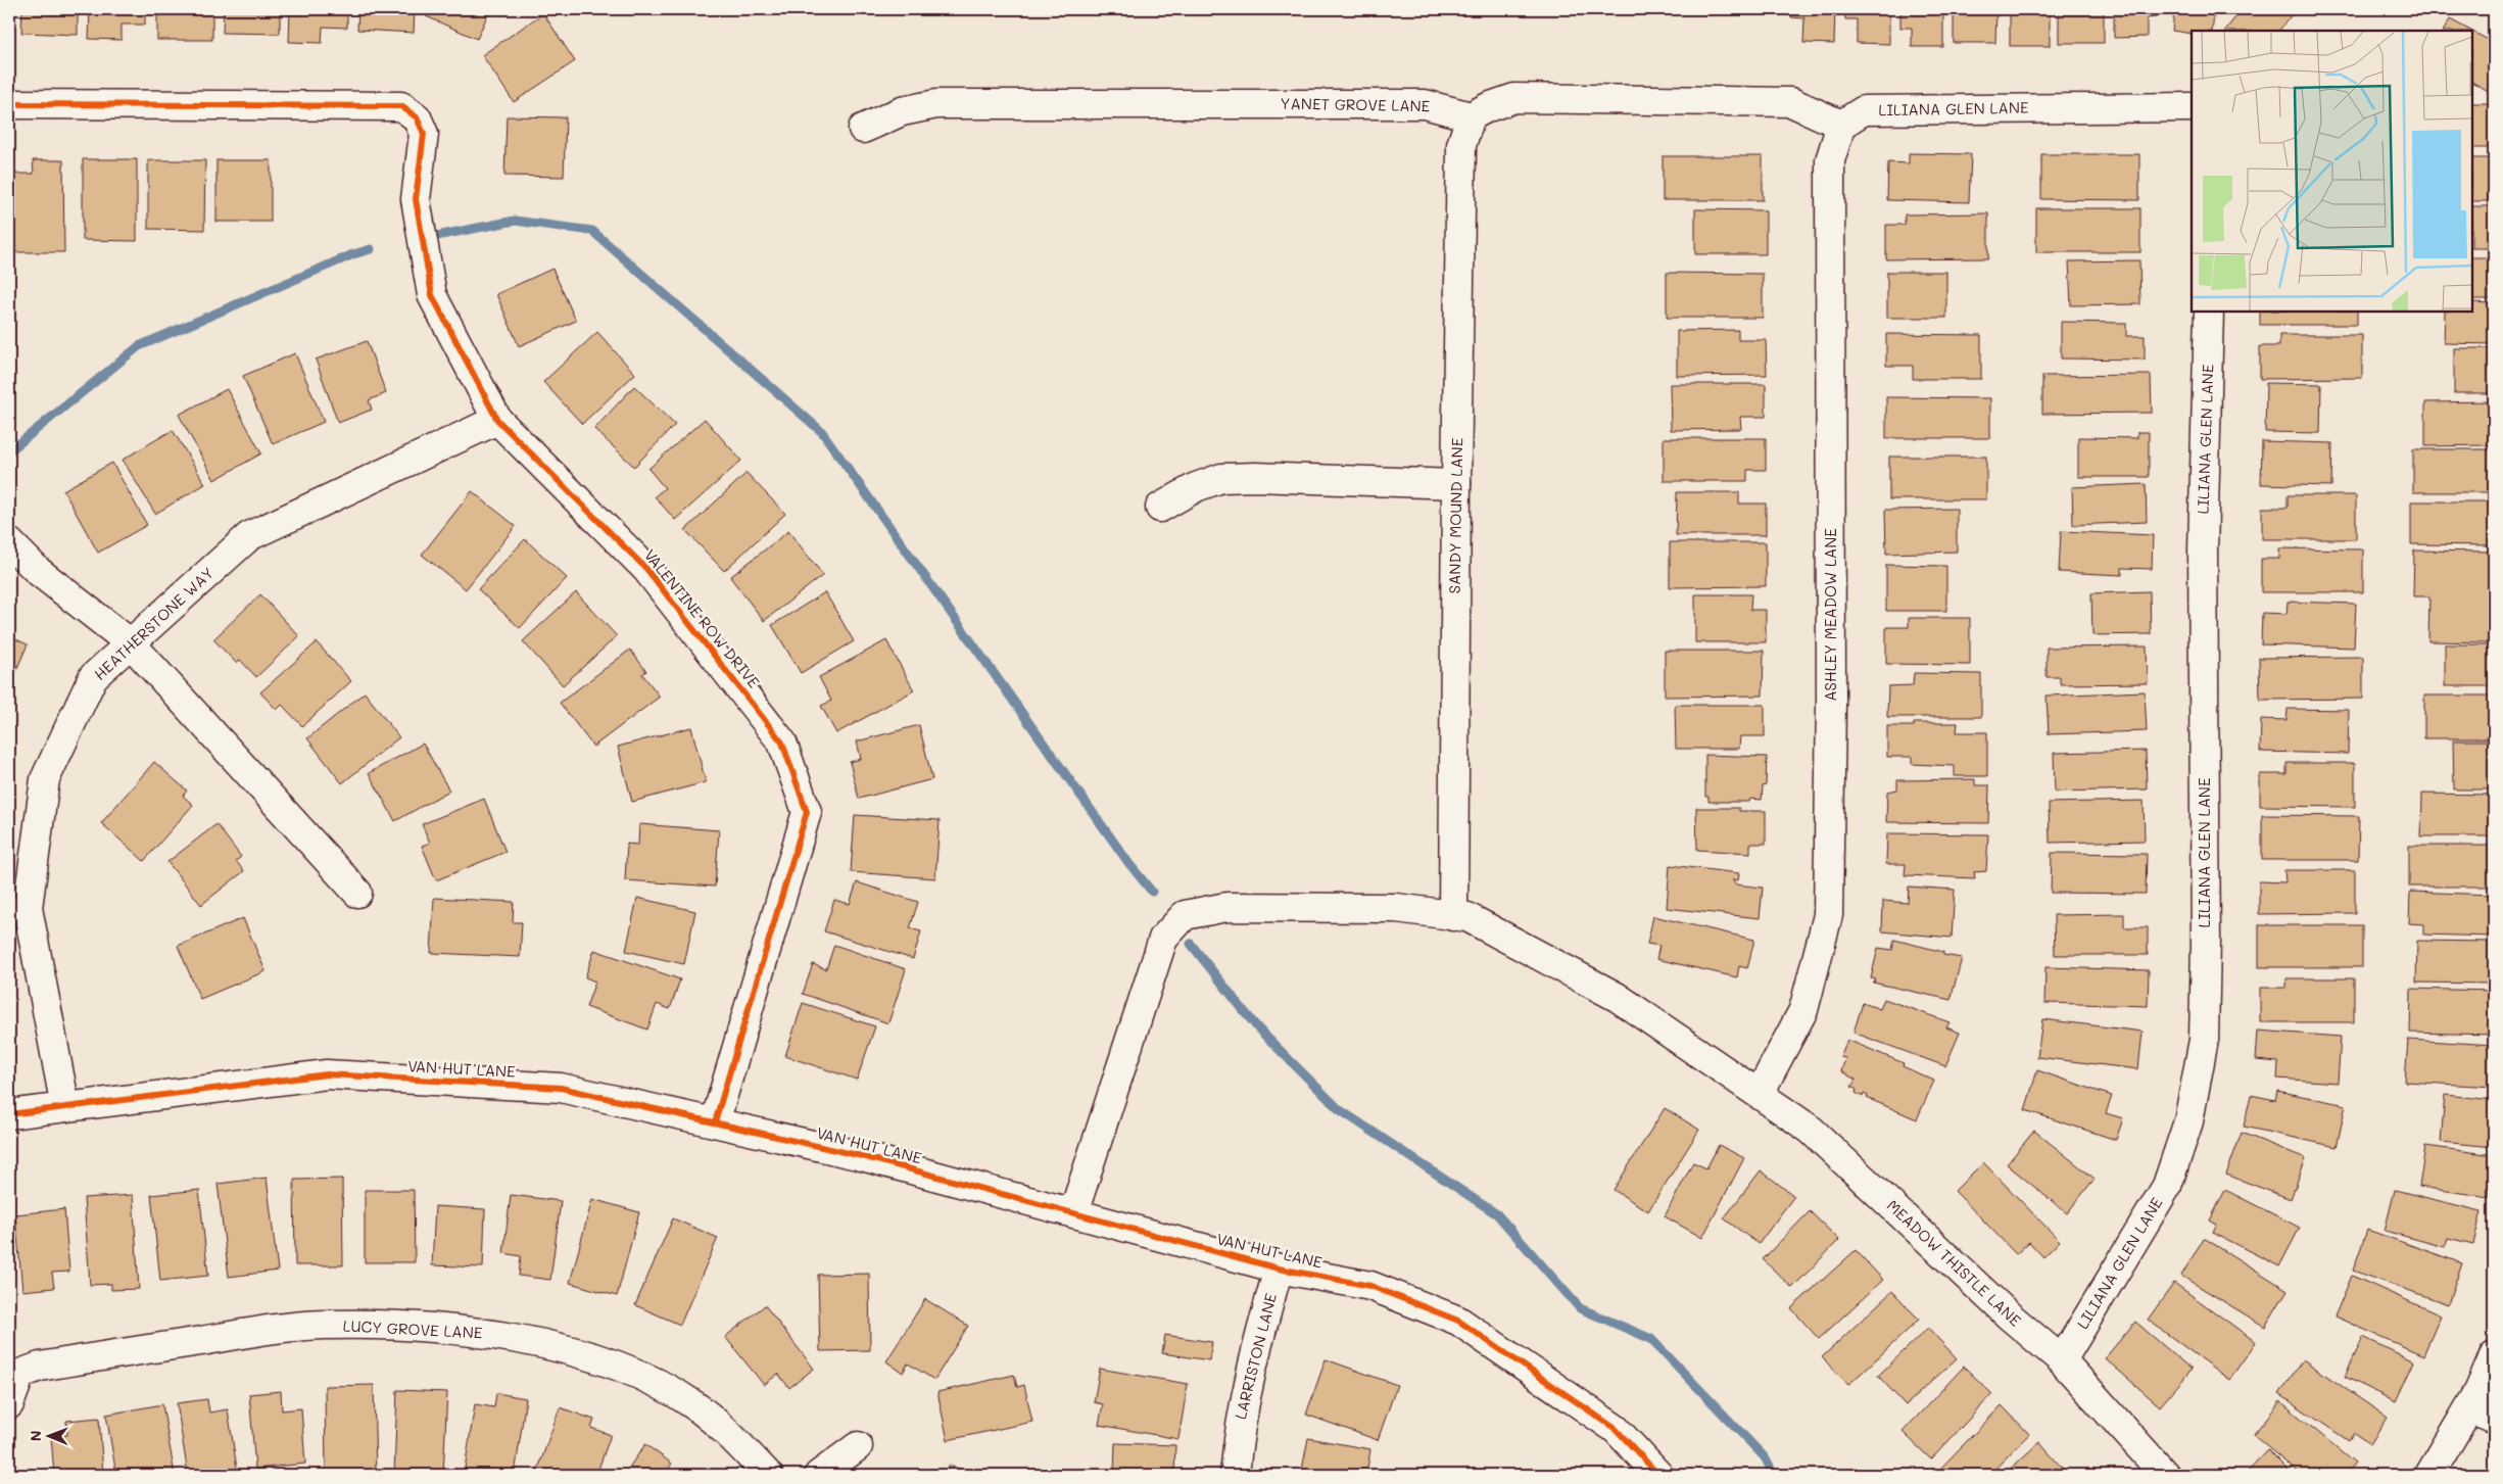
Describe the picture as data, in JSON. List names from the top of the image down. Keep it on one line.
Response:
{"streets":{"street":["YANET GROVE LANE","LILIANA GLEN LANE","SANDY MOUND LANE","ASHLEY MEADOW LANE","VALENTINE ROW DRIVE","HEATHERSTONE WAY","VAN HUT LANE","MEADOW THISTLE LANE","LUCY GROVE LANE","LARRISTON LANE"]},"crossings":[["YANET GROVE LANE","SANDY MOUND LANE"],["LILIANA GLEN LANE","ASHLEY MEADOW LANE"],["LILIANA GLEN LANE","MEADOW THISTLE LANE"],["SANDY MOUND LANE","MEADOW THISTLE LANE"],["ASHLEY MEADOW LANE","MEADOW THISTLE LANE"],["VALENTINE ROW DRIVE","HEATHERSTONE WAY"],["VALENTINE ROW DRIVE","VAN HUT LANE"],["HEATHERSTONE WAY","VAN HUT LANE"],["VAN HUT LANE","MEADOW THISTLE LANE"],["VAN HUT LANE","LARRISTON LANE"]],"north":"left"}
